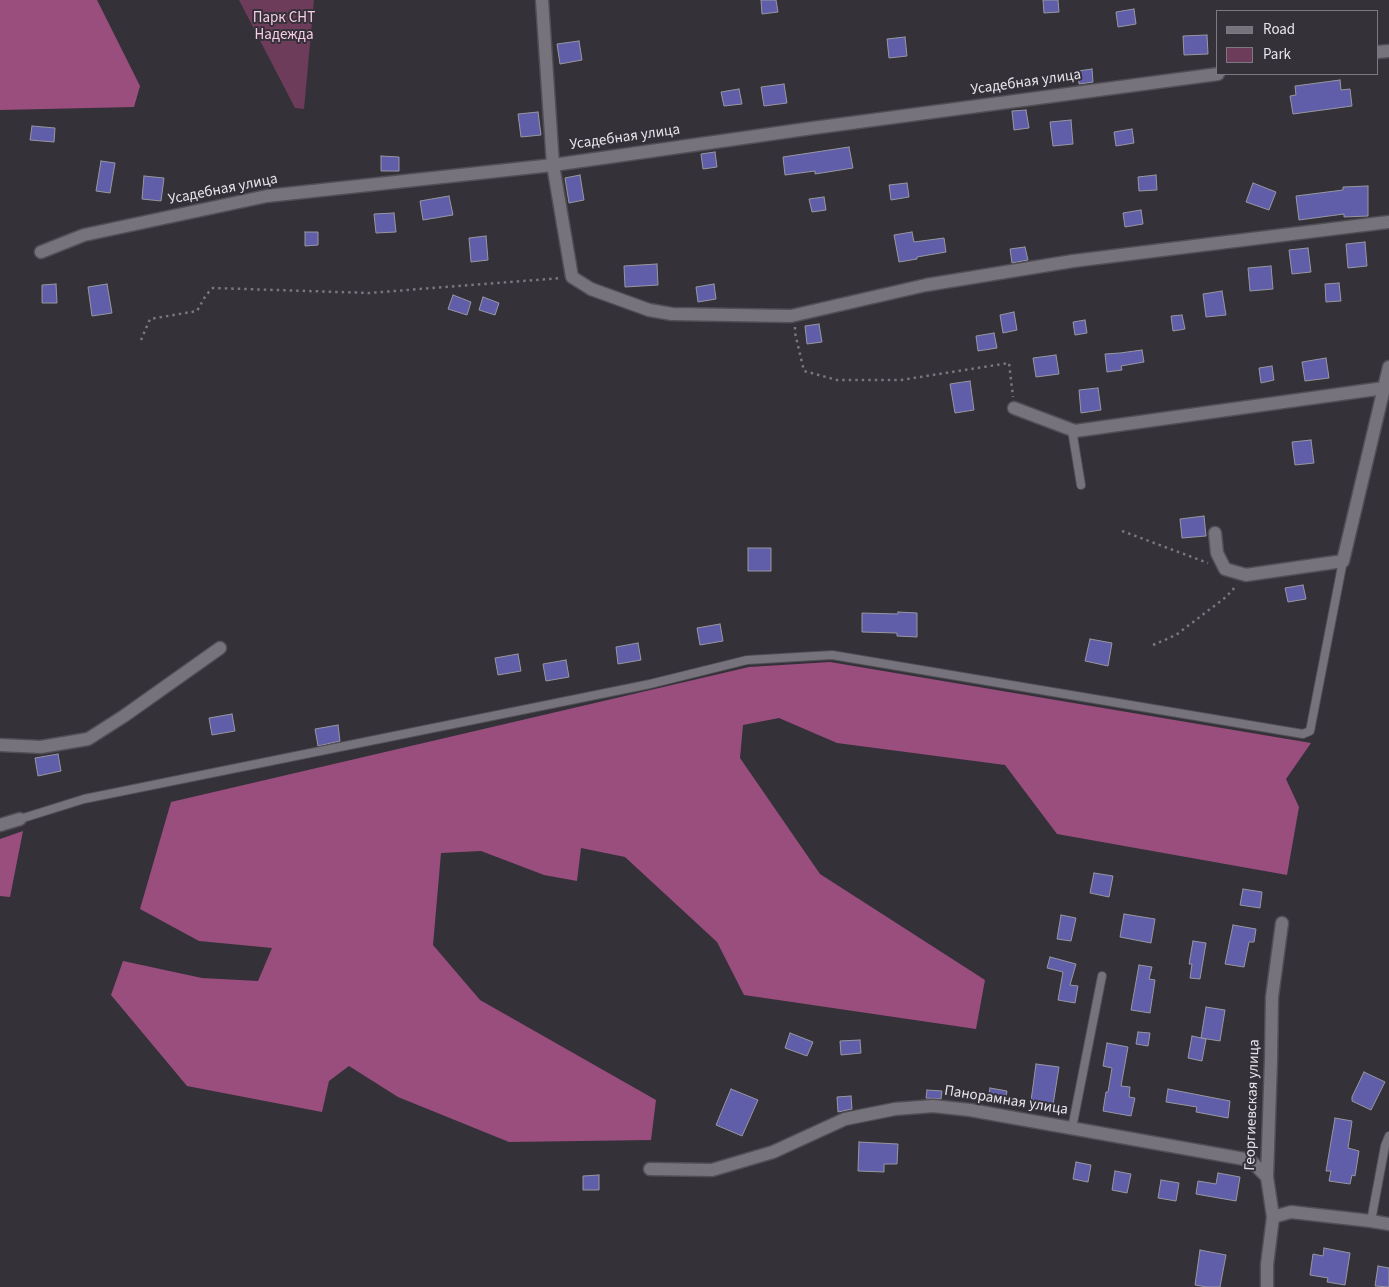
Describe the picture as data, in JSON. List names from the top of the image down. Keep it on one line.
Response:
{"streets":{"street":["Усадебная улица","Панорамная улица","Георгиевская улица"]},"crossings":[["Панорамная улица","Георгиевская улица"]],"parks":["Парк СНТ Надежда"],"legend":["Road","Park"]}
